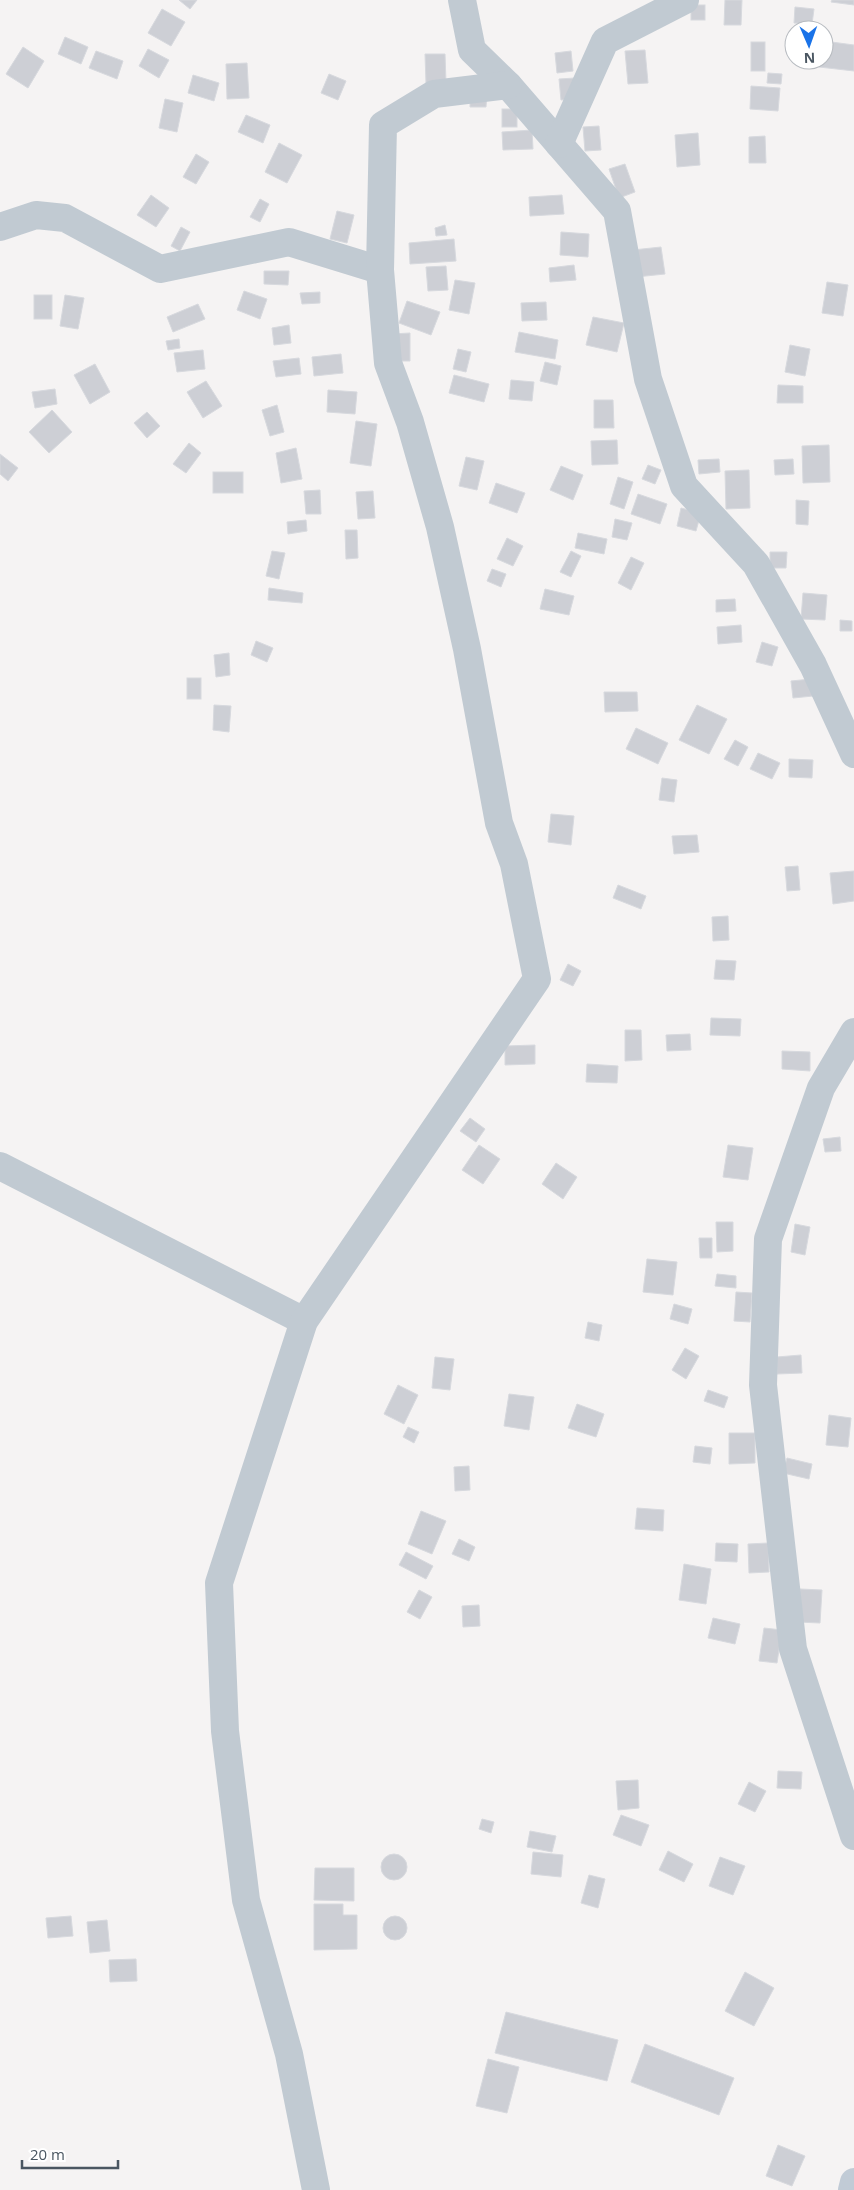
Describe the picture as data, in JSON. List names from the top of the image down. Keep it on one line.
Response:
{"scale_bar":"20 m","north":"bottom"}
